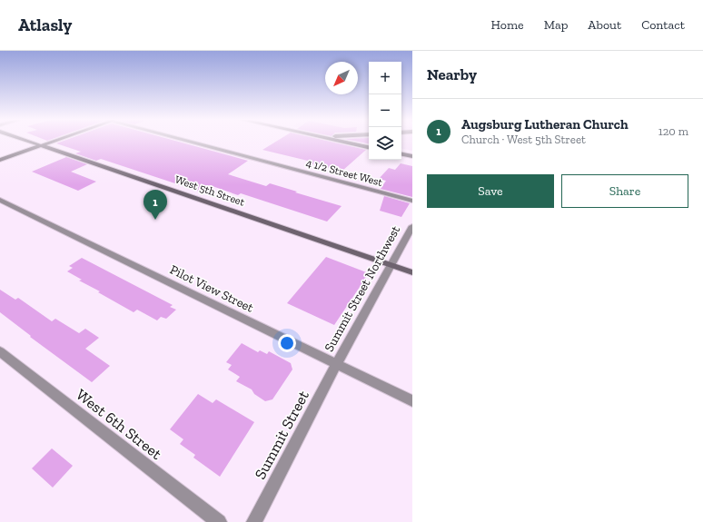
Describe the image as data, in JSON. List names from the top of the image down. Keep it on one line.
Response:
{"streets":{"street":["4 1/2 Street West","West 5th Street","Pilot View Street","Summit Street Northwest","West 6th Street","Summit Street"]},"crossings":[["West 5th Street","Summit Street Northwest"],["Pilot View Street","Summit Street Northwest"],["Pilot View Street","Summit Street"],["Summit Street Northwest","Summit Street"]],"north":"bottom left","page":{"header":"Atlasly","nav":["Home","Map","About","Contact"],"heading":"Nearby","map_buttons":["+","−"],"list":[{"mark":"1","name":"Augsburg Lutheran Church","note":"Church · West 5th Street","value":"120 m"}],"buttons":["Save","Share"],"pins":"1"}}
